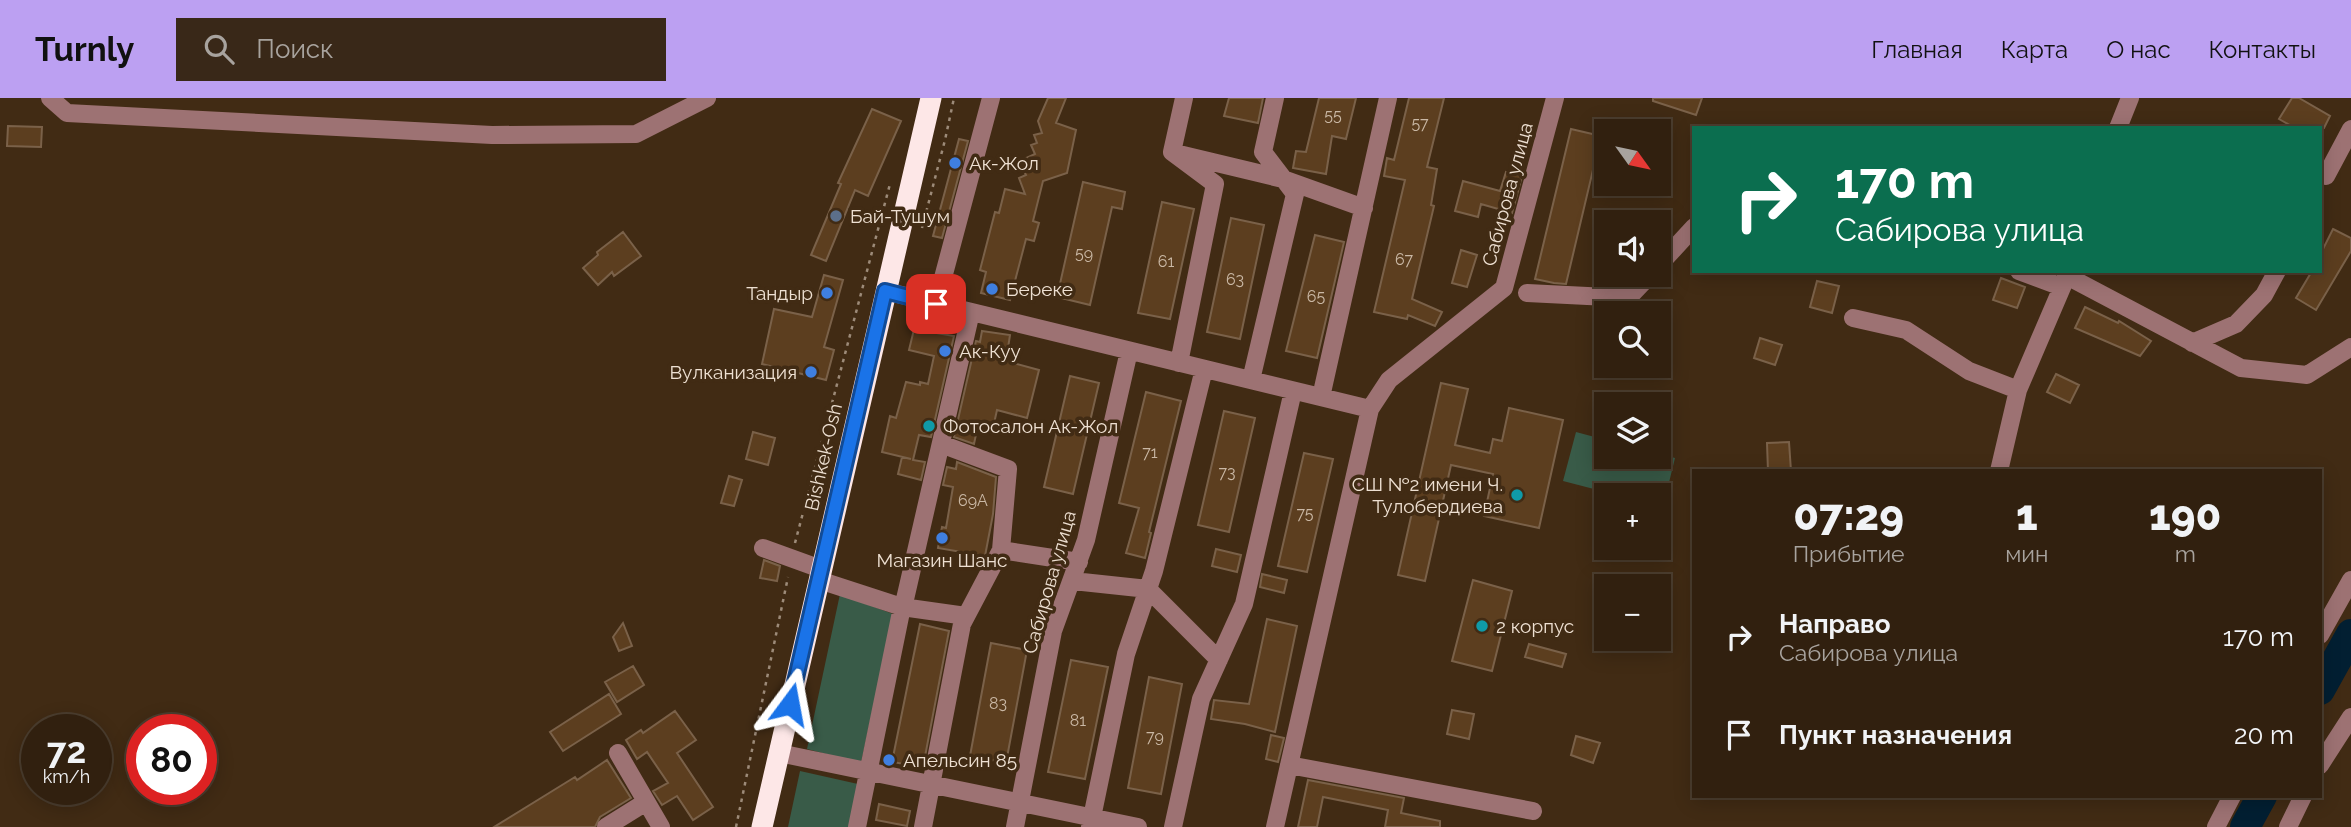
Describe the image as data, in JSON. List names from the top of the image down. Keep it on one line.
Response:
{"streets":{"highway":["Bishkek-Osh"],"street":["Сабирова улица"]},"places":["Ак-Жол","Бай-Тушум","Береке","Тандыр","Ак-Куу","Вулканизация","Фотосалон Ак-Жол","СШ №2 имени Ч. Тулобердиева","Магазин Шанс","2 корпус","Апельсин 85"],"house_numbers":["55","57","59","67","61","63","65","71","73","69А","75","83","81","79"],"north":"bottom right","page":{"header":"Turnly","search":"Поиск","nav":["Главная","Карта","О нас","Контакты"],"map_buttons":["+","−"],"turn":["170 m","Сабирова улица"],"eta":["07:29","Прибытие","1","мин","190","m"],"list":[{"name":"Направо","note":"Сабирова улица","value":"170 m"},{"name":"Пункт назначения","value":"20 m"}],"speed":"72 km/h","limit":"80"}}
